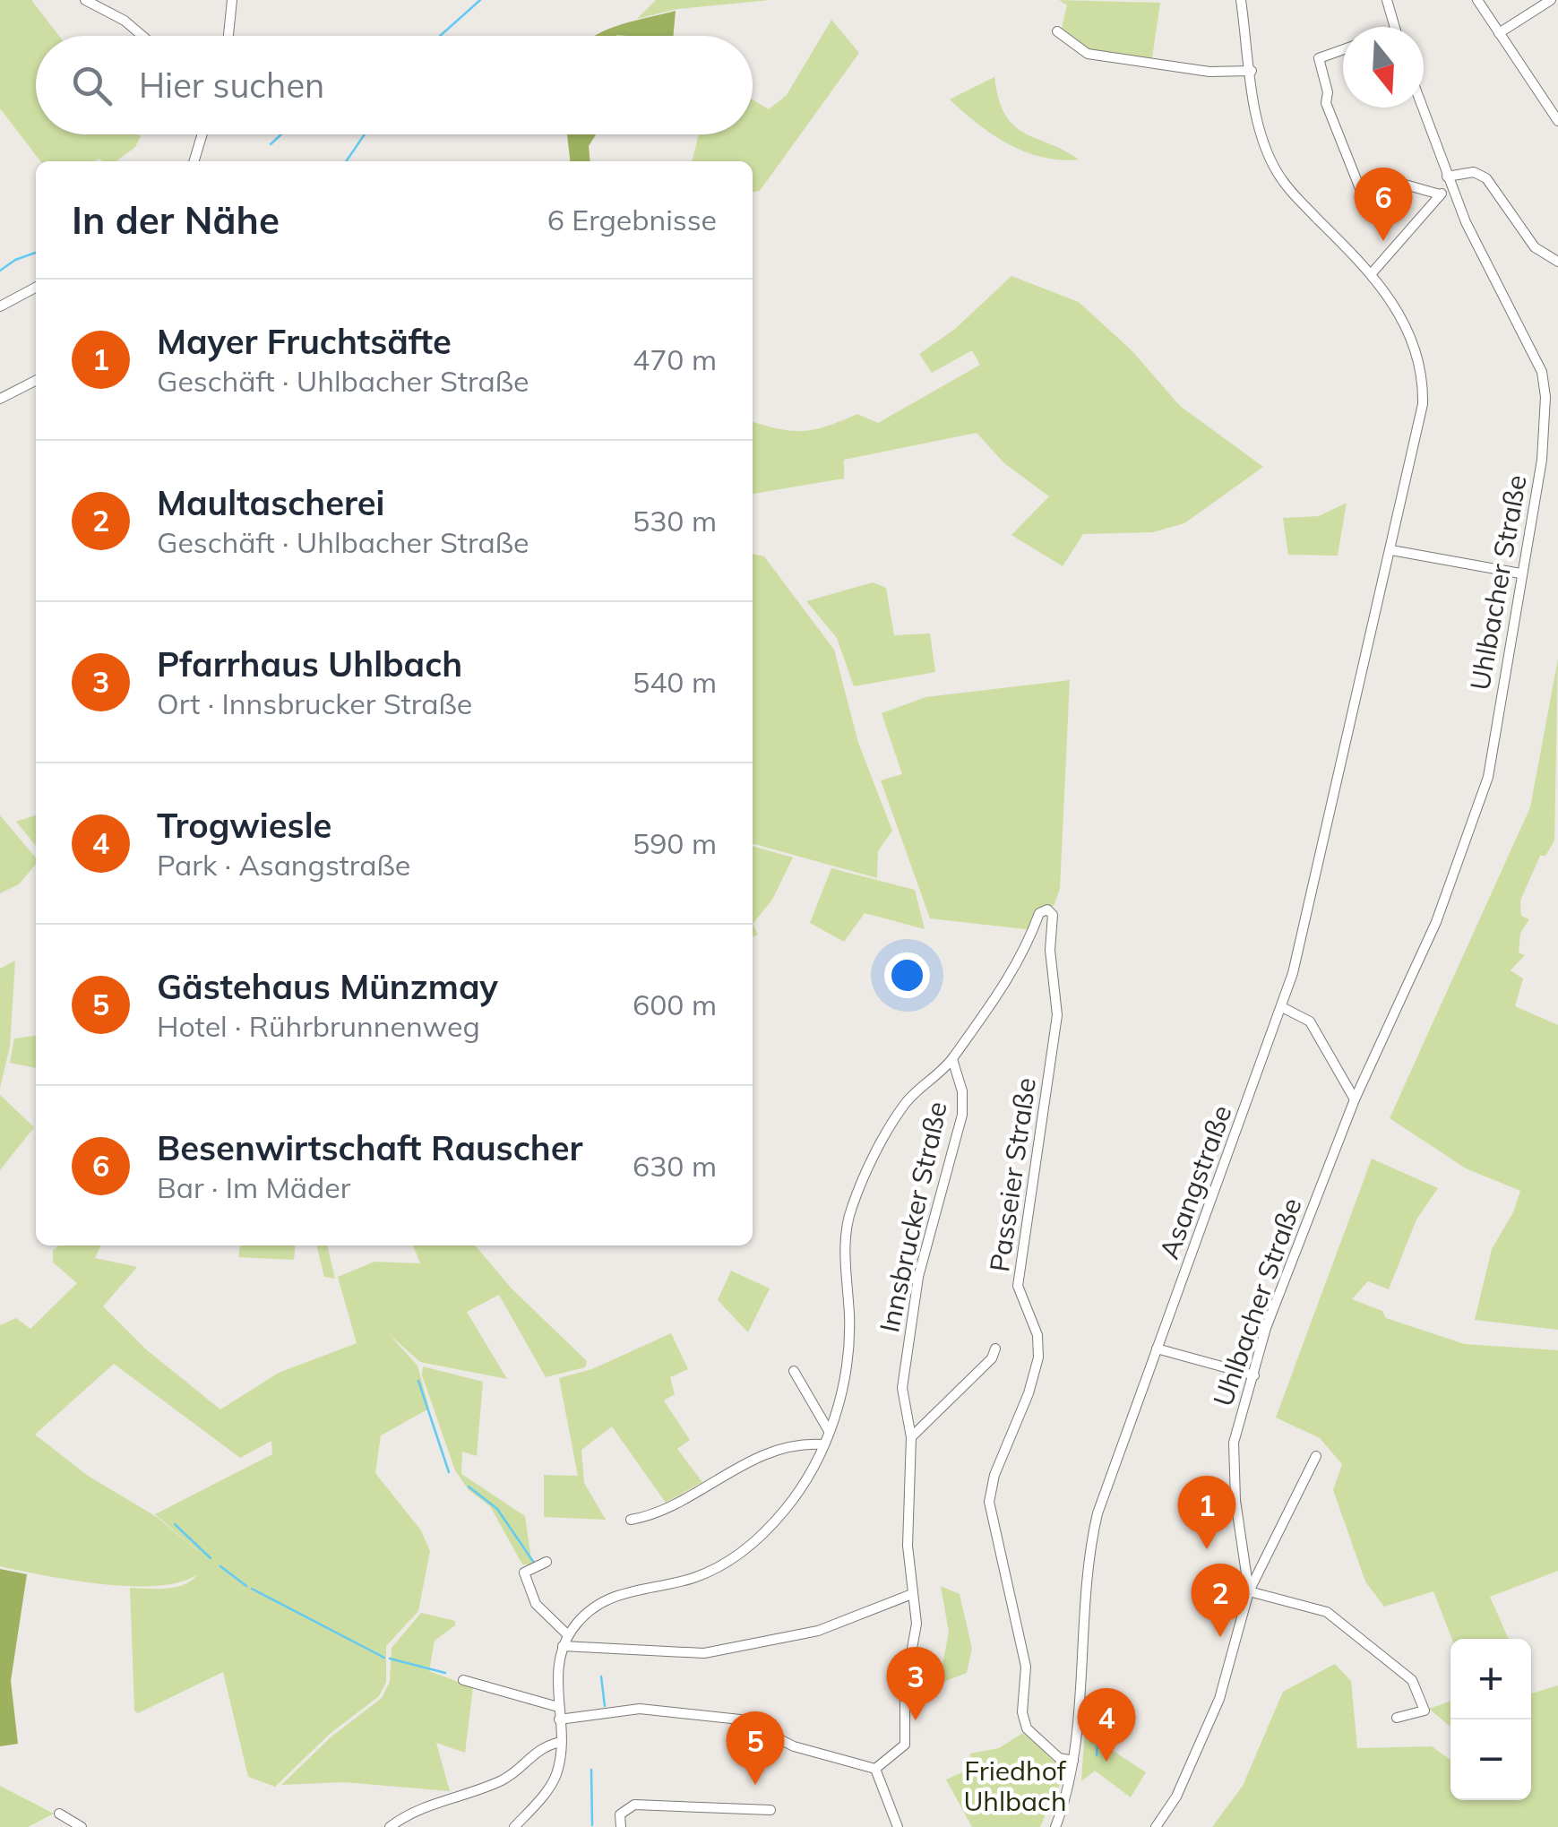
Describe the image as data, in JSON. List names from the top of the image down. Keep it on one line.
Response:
{"streets":{"street":["Uhlbacher Straße","Passeier Straße","Asangstraße","Innsbrucker Straße"]},"crossings":[["Passeier Straße","Asangstraße"],["Passeier Straße","Innsbrucker Straße"]],"parks":["Friedhof Uhlbach"],"north":"bottom","page":{"search":"Hier suchen","heading":["In der Nähe","6 Ergebnisse"],"pins":["6","1","2","3","4","5"],"list":[{"mark":"1","name":"Mayer Fruchtsäfte","note":"Geschäft · Uhlbacher Straße","value":"470 m"},{"mark":"2","name":"Maultascherei","note":"Geschäft · Uhlbacher Straße","value":"530 m"},{"mark":"3","name":"Pfarrhaus Uhlbach","note":"Ort · Innsbrucker Straße","value":"540 m"},{"mark":"4","name":"Trogwiesle","note":"Park · Asangstraße","value":"590 m"},{"mark":"5","name":"Gästehaus Münzmay","note":"Hotel · Rührbrunnenweg","value":"600 m"},{"mark":"6","name":"Besenwirtschaft Rauscher","note":"Bar · Im Mäder","value":"630 m"}],"map_buttons":["+","−"]}}
